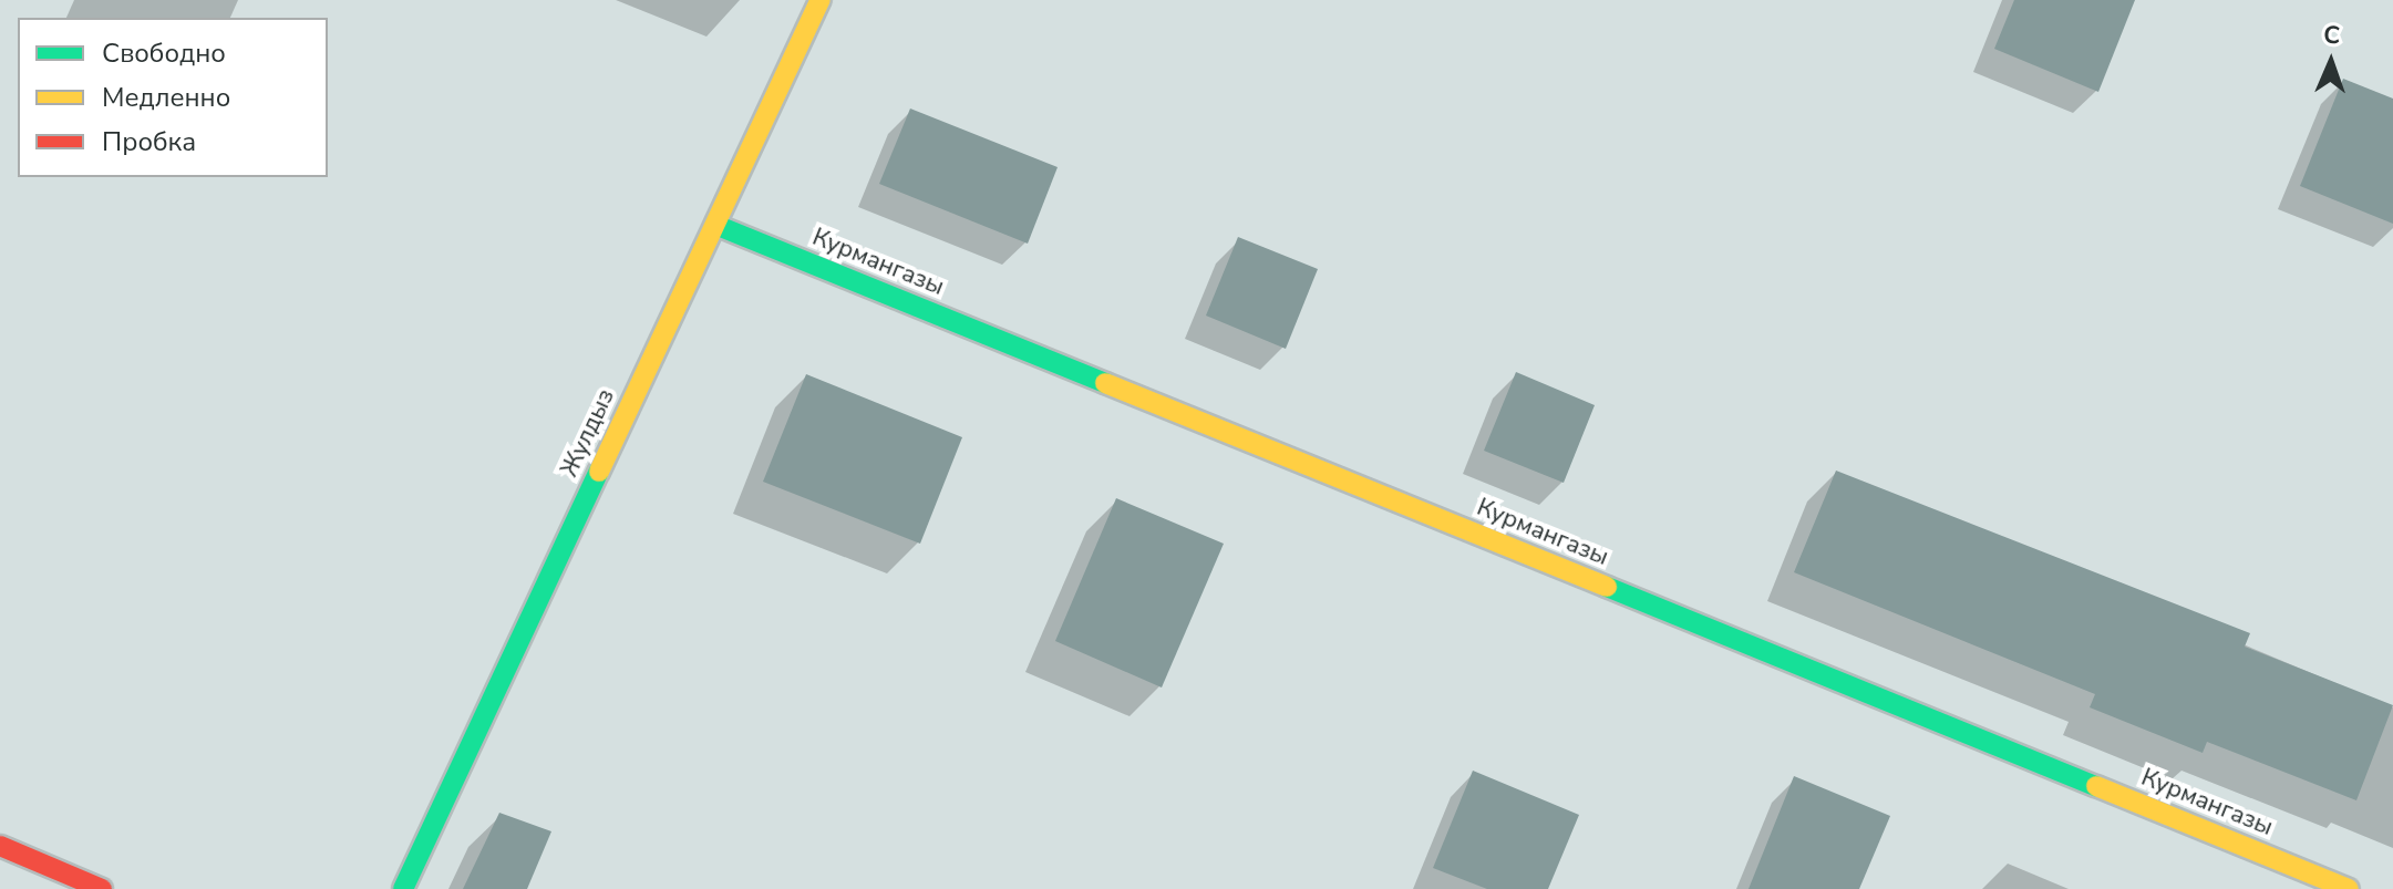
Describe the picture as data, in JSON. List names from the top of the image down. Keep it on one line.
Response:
{"streets":{"street":["Курмангазы","Жулдыз"]},"crossings":[["Курмангазы","Жулдыз"]],"legend":["Свободно","Медленно","Пробка"],"north":"top"}
